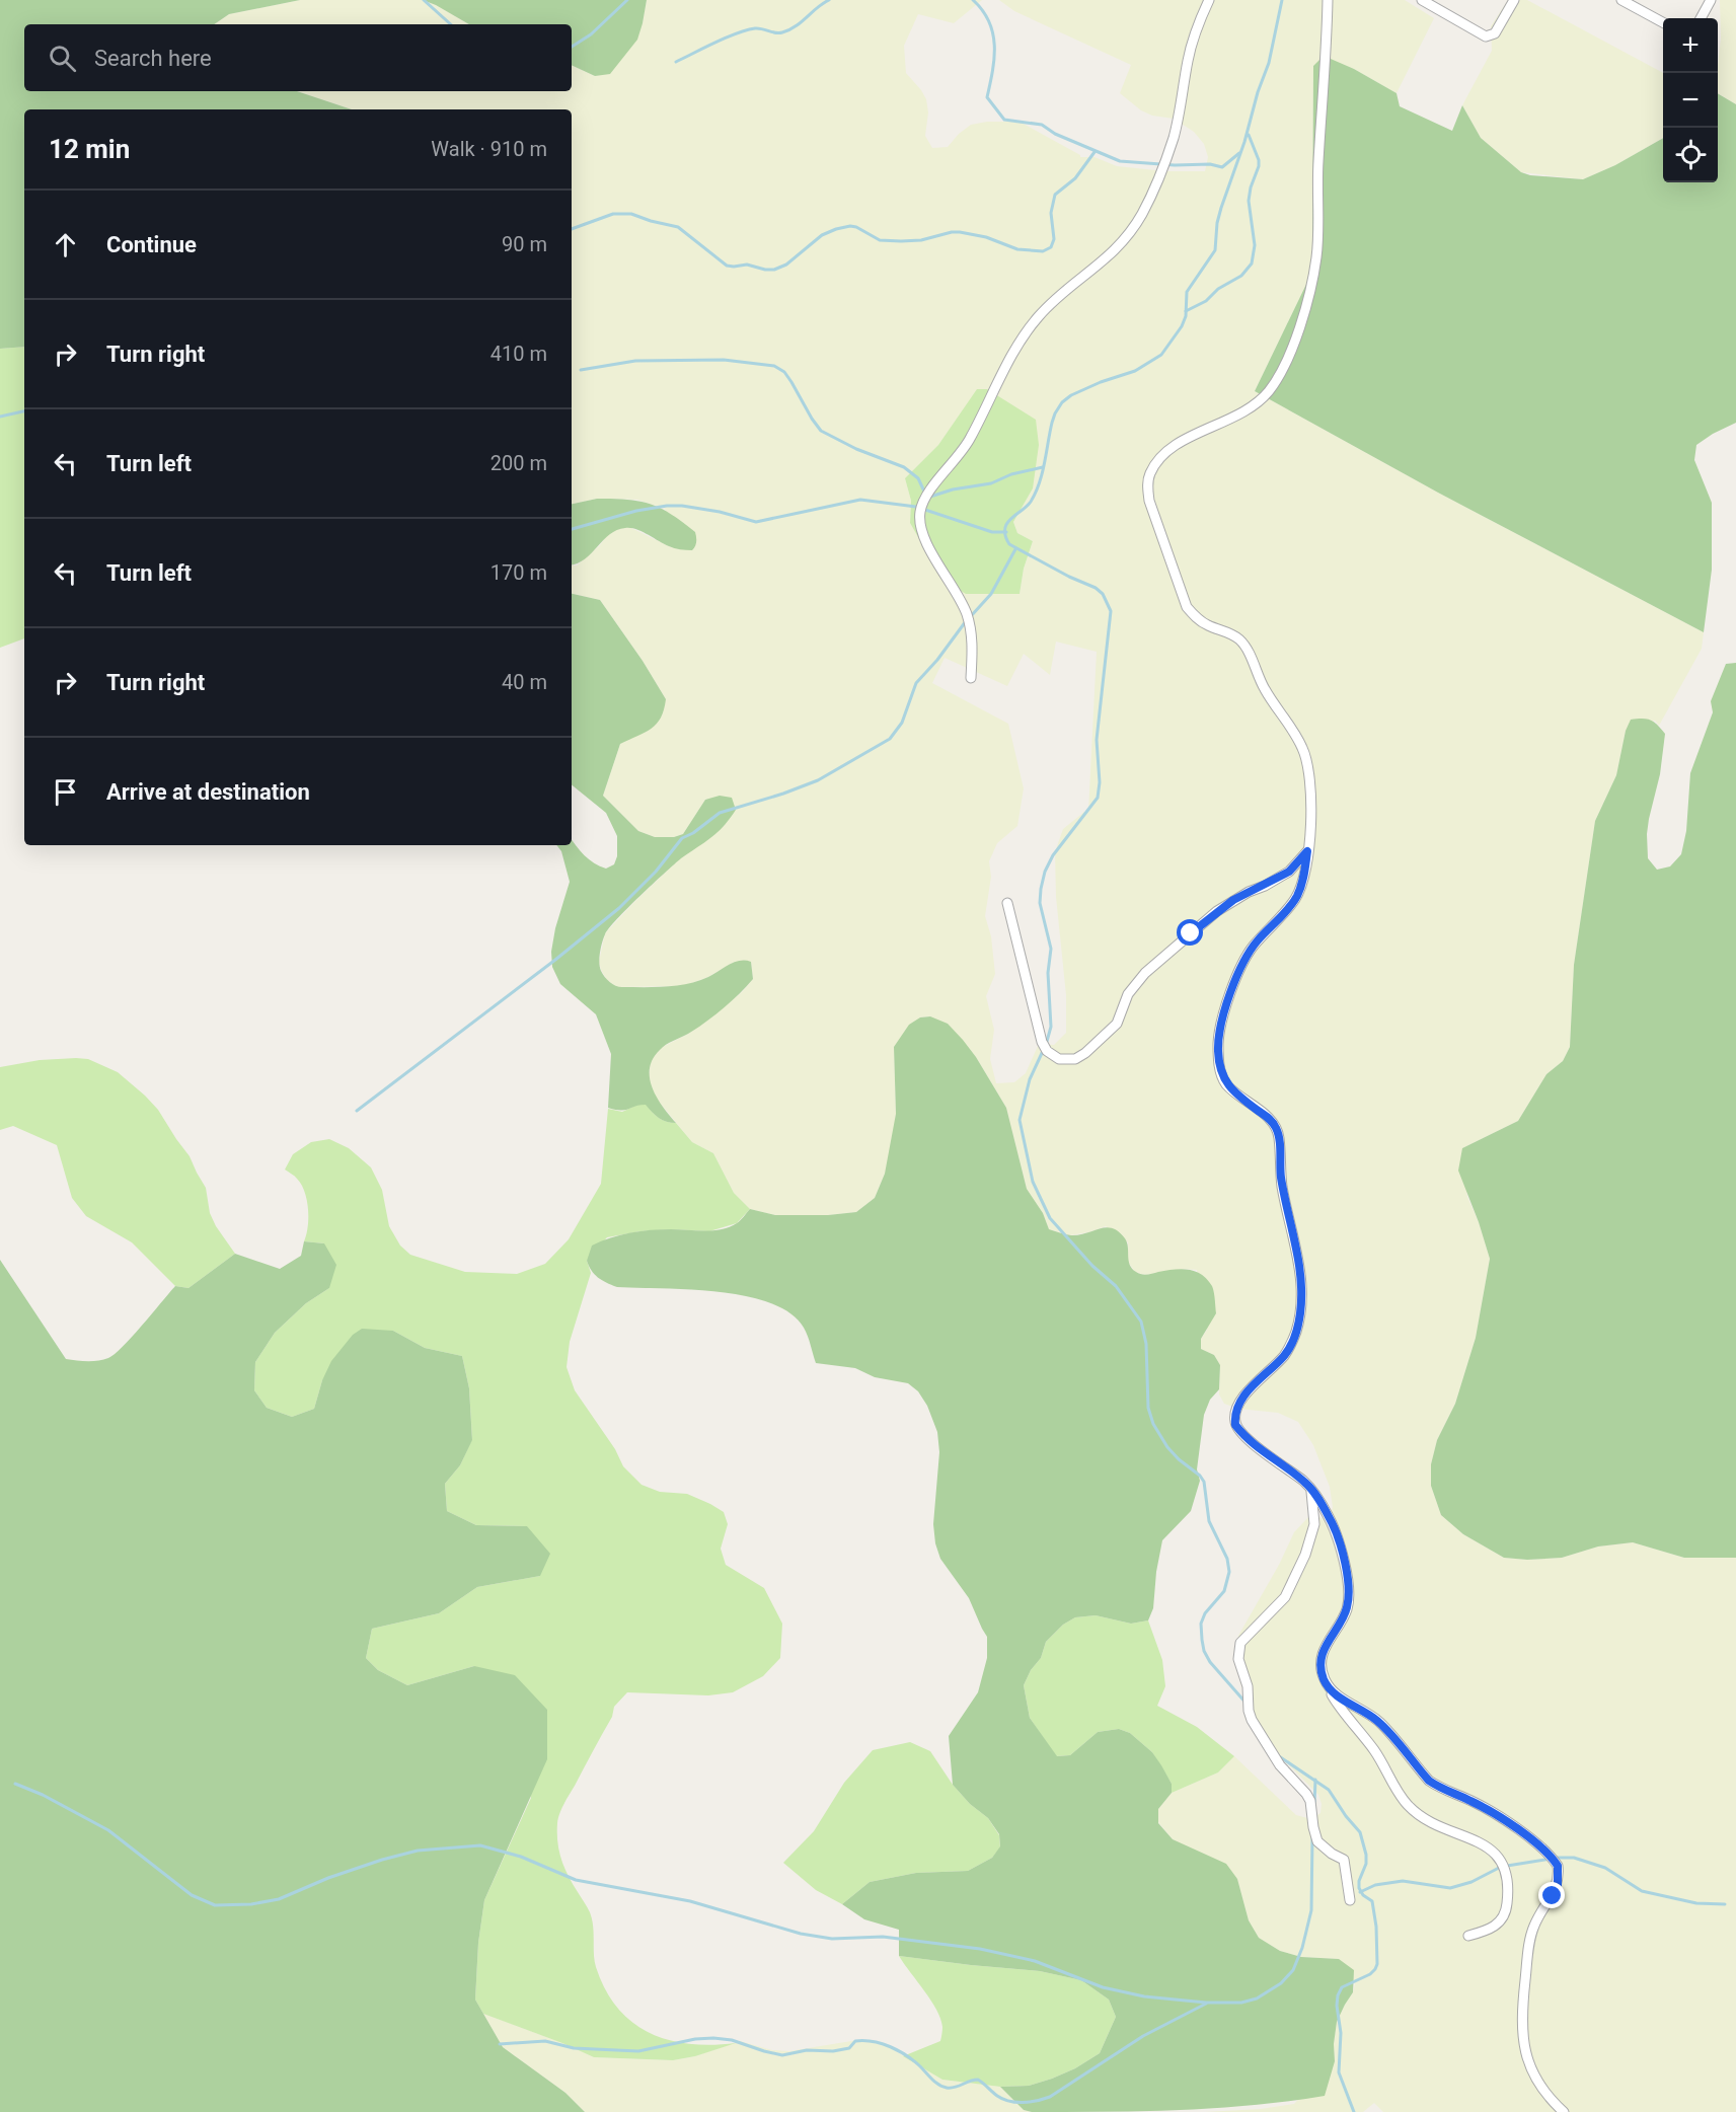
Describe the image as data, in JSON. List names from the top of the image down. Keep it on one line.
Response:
{"page":{"map_buttons":["+","−"],"search":"Search here","heading":["12 min","Walk · 910 m"],"list":[["Continue","90 m"],["Turn right","410 m"],["Turn left","200 m"],["Turn left","170 m"],["Turn right","40 m"],"Arrive at destination"]}}
